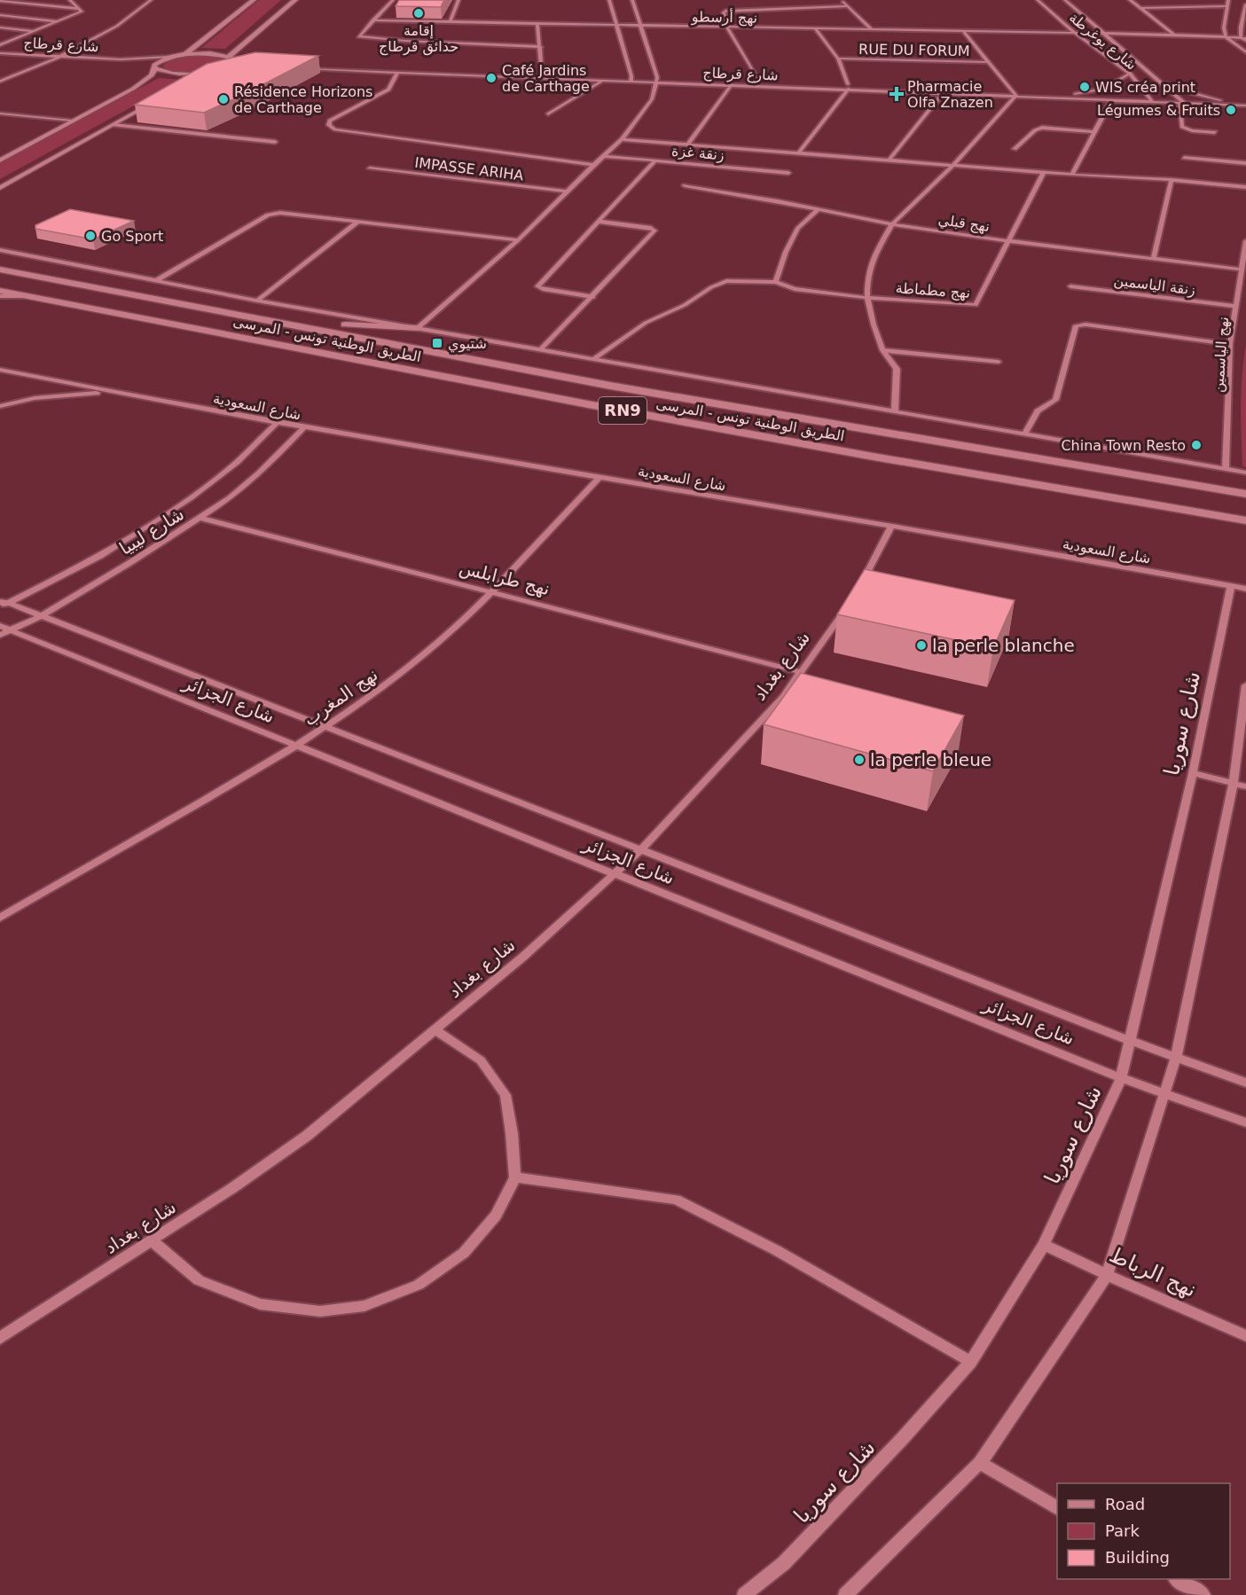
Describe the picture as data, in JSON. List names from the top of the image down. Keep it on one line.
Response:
{"streets":{"highway":["الطريق الوطنية تونس - المرسى","RN9"],"street":["نهج أرسطو","شارع يوغرطة","شارع قرطاج","RUE DU FORUM","زنقة غزة","IMPASSE ARIHA","نهج قبلي","زنقة الياسمين","نهج مطماطة","نهج الياسمين","شارع السعودية","شارع ليبيا","نهج طرابلس","شارع بغداد","نهج المغرب","شارع الجزائر","شارع سوريا","نهج الرباط"]},"crossings":[["نهج أرسطو","شارع يوغرطة"],["شارع يوغرطة","شارع قرطاج"],["نهج قبلي","نهج مطماطة"],["نهج قبلي","نهج الياسمين"],["زنقة الياسمين","نهج الياسمين"],["شارع السعودية","شارع ليبيا"],["شارع السعودية","نهج المغرب"],["شارع السعودية","شارع سوريا"],["شارع ليبيا","نهج طرابلس"],["شارع ليبيا","شارع الجزائر"],["نهج طرابلس","شارع بغداد"],["نهج طرابلس","نهج المغرب"],["شارع بغداد","شارع الجزائر"],["نهج المغرب","شارع الجزائر"],["شارع الجزائر","شارع سوريا"],["شارع سوريا","نهج الرباط"]],"places":{"other":["إقامة حدائق قرطاج","Café Jardins de Carthage","WIS créa print","Résidence Horizons de Carthage","Légumes & Fruits","Go Sport","China Town Resto","la perle blanche","la perle bleue"],"health":["Pharmacie Olfa Znazen"],"transit":["شتيوي"]},"legend":["Road","Park","Building"]}
